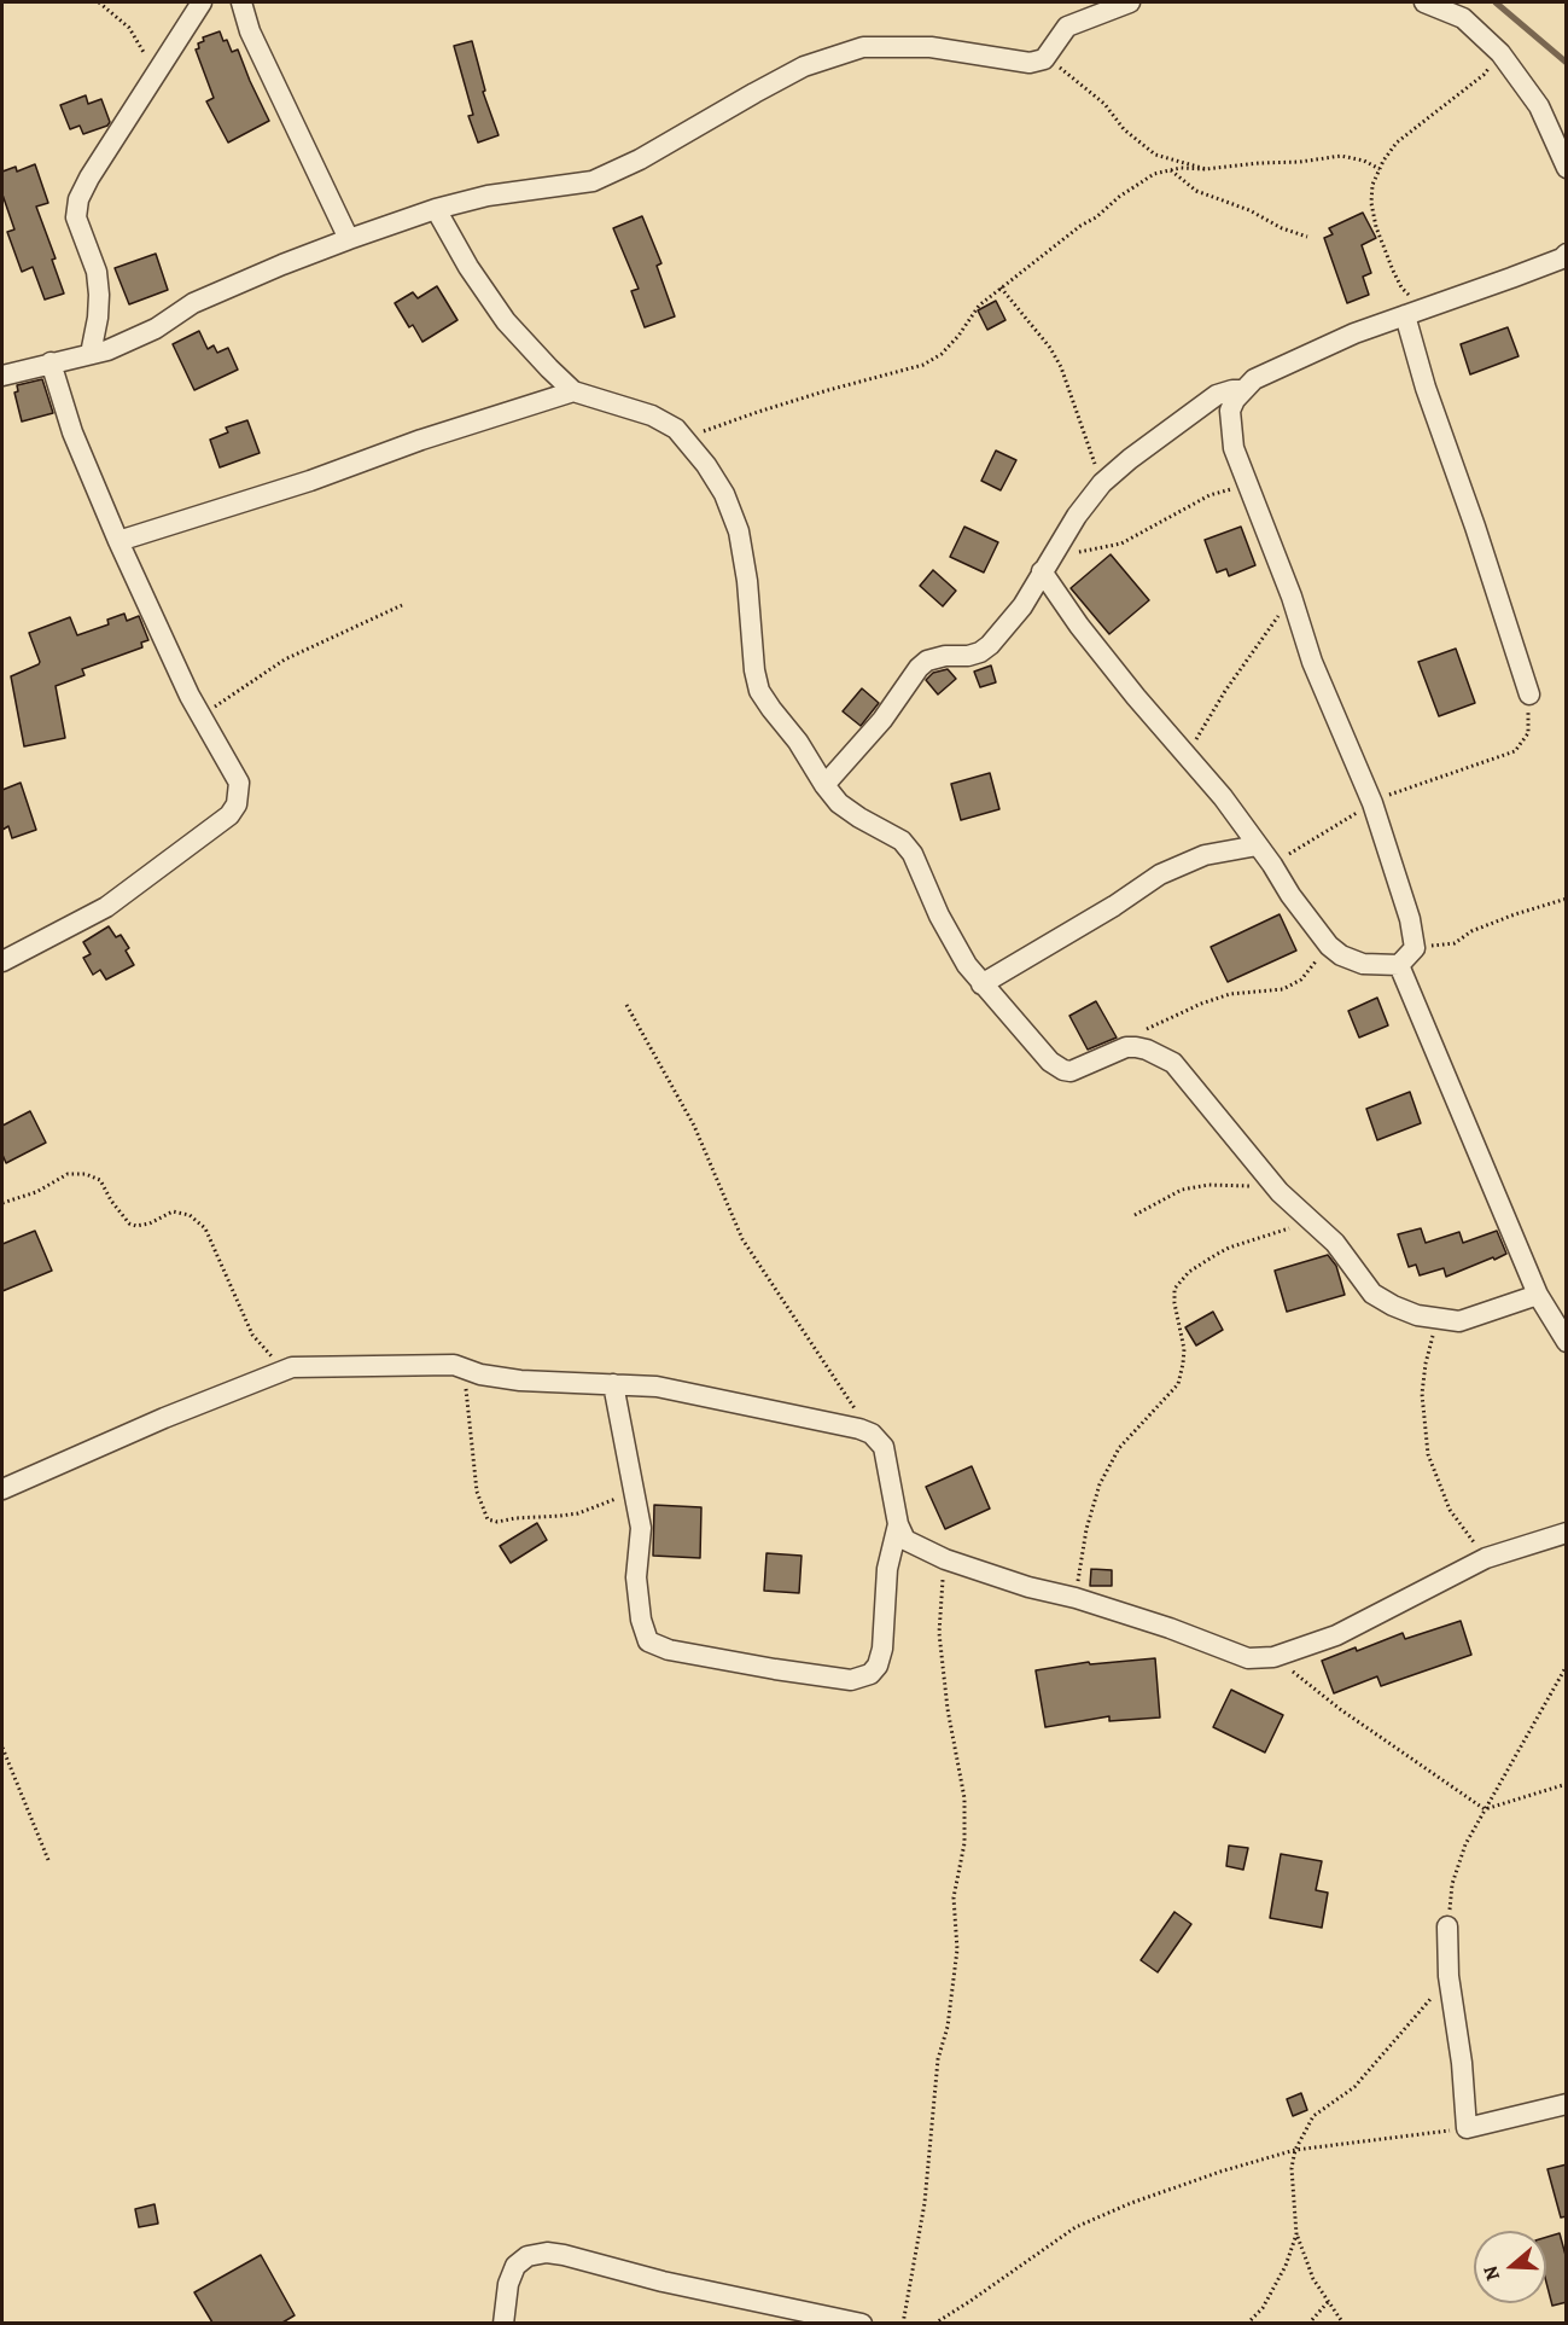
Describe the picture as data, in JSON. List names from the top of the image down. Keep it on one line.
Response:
{"north":"left"}
